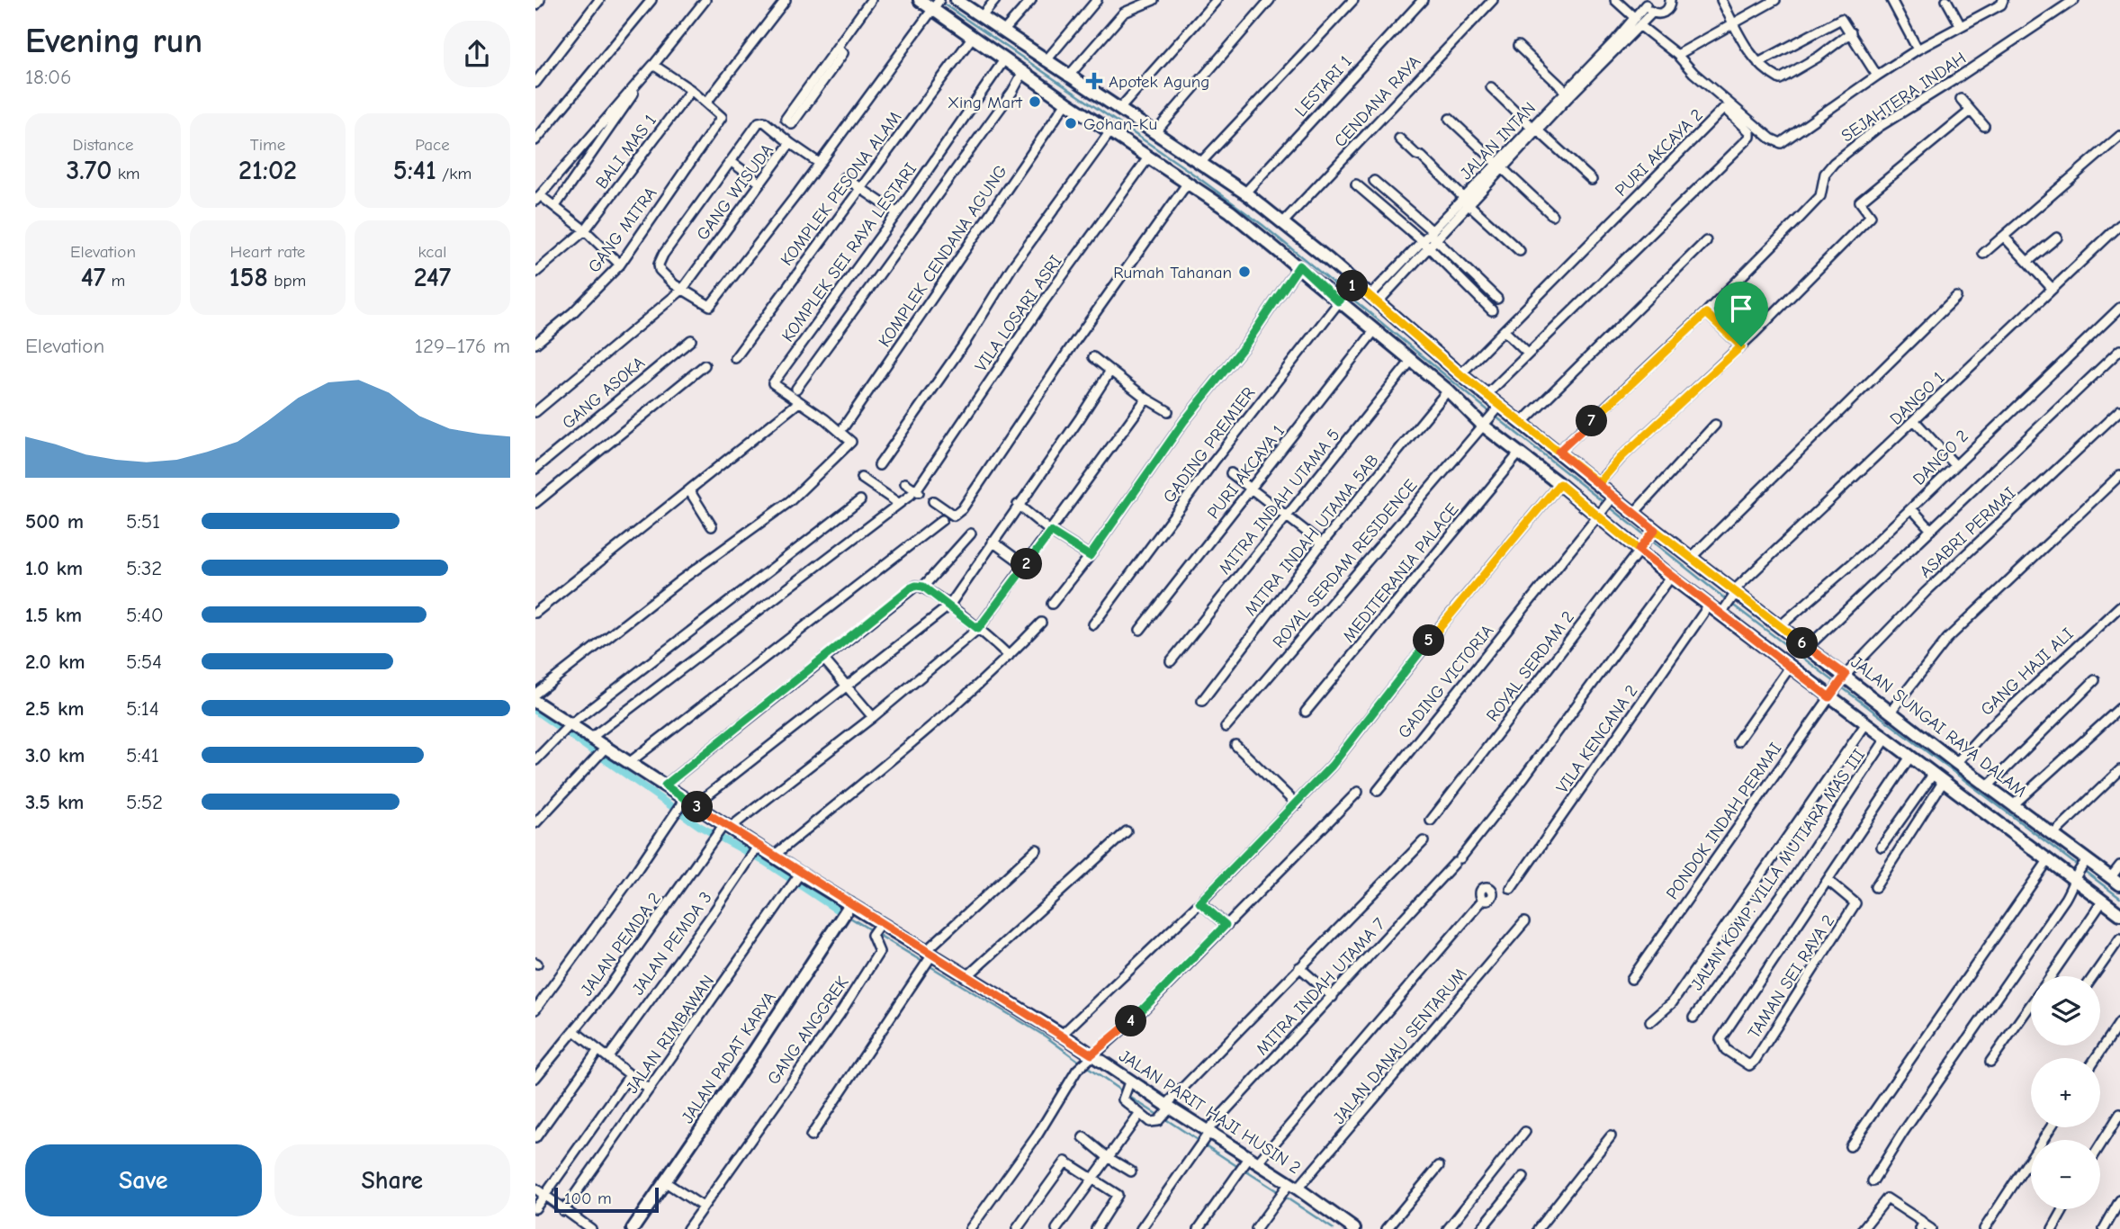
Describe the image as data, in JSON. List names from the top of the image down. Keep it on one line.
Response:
{"streets":{"street":["LESTARI 1","SEJAHTERA INDAH","CENDANA RAYA","BALI MAS 1","PURI AKCAYA 2","KOMPLEK PESONA ALAM","GANG WISUDA","GANG MITRA","KOMPLEK SEI RAYA LESTARI","KOMPLEK CENDANA AGUNG","VILA LOSARI ASRI","GANG ASOKA","DANGO 1","GADING PREMIER","DANGO 2","PURI AKCAYA 1","MITRA INDAH UTAMA 5","ASABRI PERMAI","MITRA INDAH UTAMA 5AB","ROYAL SERDAM RESIDENCE","MEDITERANIA PALACE","ROYAL SERDAM 2","GANG HAJI ALI","GADING VICTORIA","JALAN SUNGAI RAYA DALAM","VILA KENCANA 2","PONDOK INDAH PERMAI","JALAN KOMP. VILLA MUTIARA MAS III","JALAN PEMDA 3","JALAN PEMDA 2","TAMAN SEI RAYA 2","MITRA INDAH UTAMA 7","GANG ANGGREK","JALAN RIMBAWAN","JALAN DANAU SENTARUM","JALAN PADAT KARYA","JALAN PARIT HAJI HUSIN 2"]},"crossings":[["LESTARI 1","JALAN SUNGAI RAYA DALAM"],["SEJAHTERA INDAH","JALAN SUNGAI RAYA DALAM"],["CENDANA RAYA","JALAN SUNGAI RAYA DALAM"],["PURI AKCAYA 2","JALAN SUNGAI RAYA DALAM"],["DANGO 1","JALAN SUNGAI RAYA DALAM"],["GADING PREMIER","JALAN SUNGAI RAYA DALAM"],["DANGO 2","JALAN SUNGAI RAYA DALAM"],["ASABRI PERMAI","JALAN SUNGAI RAYA DALAM"],["ASABRI PERMAI","PONDOK INDAH PERMAI"],["ROYAL SERDAM RESIDENCE","JALAN SUNGAI RAYA DALAM"],["ROYAL SERDAM 2","JALAN SUNGAI RAYA DALAM"],["GANG HAJI ALI","JALAN SUNGAI RAYA DALAM"],["JALAN SUNGAI RAYA DALAM","PONDOK INDAH PERMAI"],["JALAN PEMDA 3","JALAN PARIT HAJI HUSIN 2"],["JALAN PEMDA 2","JALAN PARIT HAJI HUSIN 2"],["MITRA INDAH UTAMA 7","JALAN PARIT HAJI HUSIN 2"],["GANG ANGGREK","JALAN PARIT HAJI HUSIN 2"],["JALAN RIMBAWAN","JALAN PARIT HAJI HUSIN 2"],["JALAN DANAU SENTARUM","JALAN PARIT HAJI HUSIN 2"],["JALAN PADAT KARYA","JALAN PARIT HAJI HUSIN 2"]],"places":{"health":["Apotek Agung"],"other":["Xing Mart","Gohan-Ku","Rumah Tahanan"]},"scale_bar":"100 m","page":{"heading":["Evening run","18:06"],"stats":[["Distance","3.70 km"],["Time","21:02"],["Pace","5:41 /km"],["Elevation","47 m"],["Heart rate","158 bpm"],["kcal","247"]],"pins":["1","7","2","5","6","3","4"],"chart":["Elevation","129–176 m"],"list":[{"name":"500 m","note":"5:51"},{"name":"1.0 km","note":"5:32"},{"name":"1.5 km","note":"5:40"},{"name":"2.0 km","note":"5:54"},{"name":"2.5 km","note":"5:14"},{"name":"3.0 km","note":"5:41"},{"name":"3.5 km","note":"5:52"}],"map_buttons":["+","−"],"buttons":["Save","Share"],"scale":"100 m"}}
